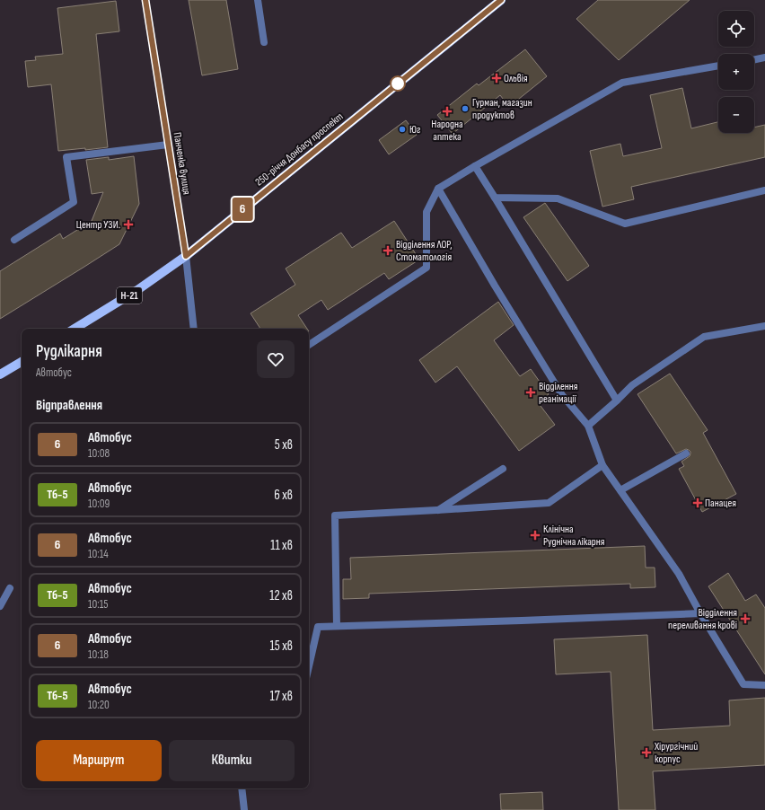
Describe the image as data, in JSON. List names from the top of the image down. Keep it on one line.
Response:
{"streets":{"main road":["250-річчя Донбасу проспект","Н-21"],"street":["Панченка вулиця"]},"crossings":[["250-річчя Донбасу проспект","Панченка вулиця"]],"places":{"health":["Ольвія","Народна аптека","Центр УЗИ.","Відділення ЛОР, Стоматологія","Відділення реанімації","Панацея","Клінічна Руднічна лікарня","Відділення переливання крові","Хірургічний корпус"],"other":["Гурман, магазин продуктов","Юг"]},"lines":["bus line 6"],"page":{"on_map":"6","map_buttons":["+","−"],"heading":[["Рудлікарня","Автобус"],"Відправлення"],"list":[{"mark":"6","name":"Автобус","note":"10:08","value":"5 хв"},{"mark":"Тб-5","name":"Автобус","note":"10:09","value":"6 хв"},{"mark":"6","name":"Автобус","note":"10:14","value":"11 хв"},{"mark":"Тб-5","name":"Автобус","note":"10:15","value":"12 хв"},{"mark":"6","name":"Автобус","note":"10:18","value":"15 хв"},{"mark":"Тб-5","name":"Автобус","note":"10:20","value":"17 хв"}],"buttons":["Маршрут","Квитки"]}}
